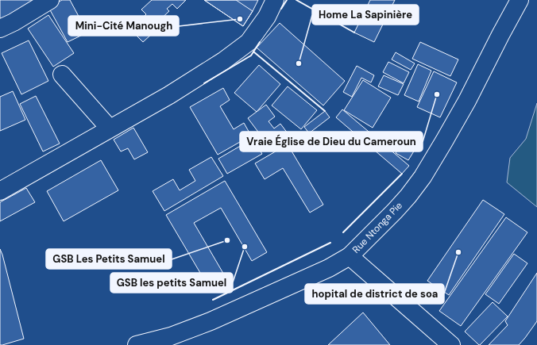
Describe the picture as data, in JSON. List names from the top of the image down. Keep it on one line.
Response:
{"streets":{"street":["Rue Ntonga Pie"]},"places":["Mini-Cité Manough","Home La Sapinière","Vraie Église de Dieu du Cameroun","GSB Les Petits Samuel","GSB les petits Samuel","hopital de district de soa"]}
